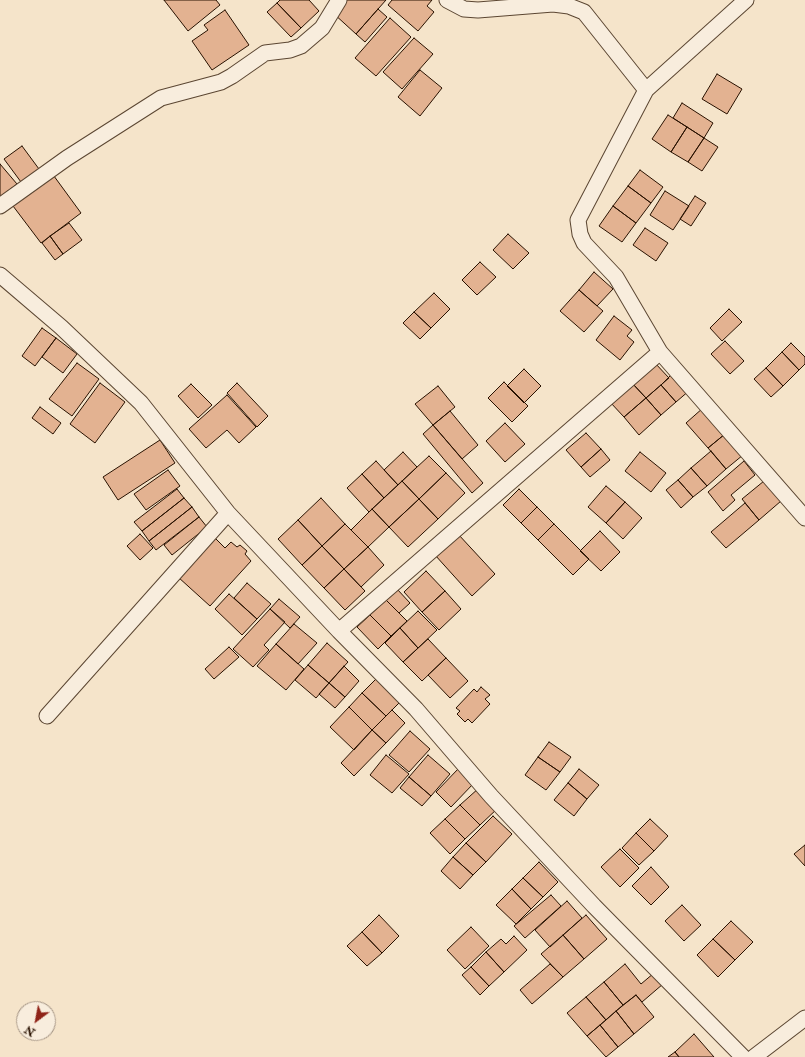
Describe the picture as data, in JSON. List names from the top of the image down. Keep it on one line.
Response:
{"north":"bottom left"}
